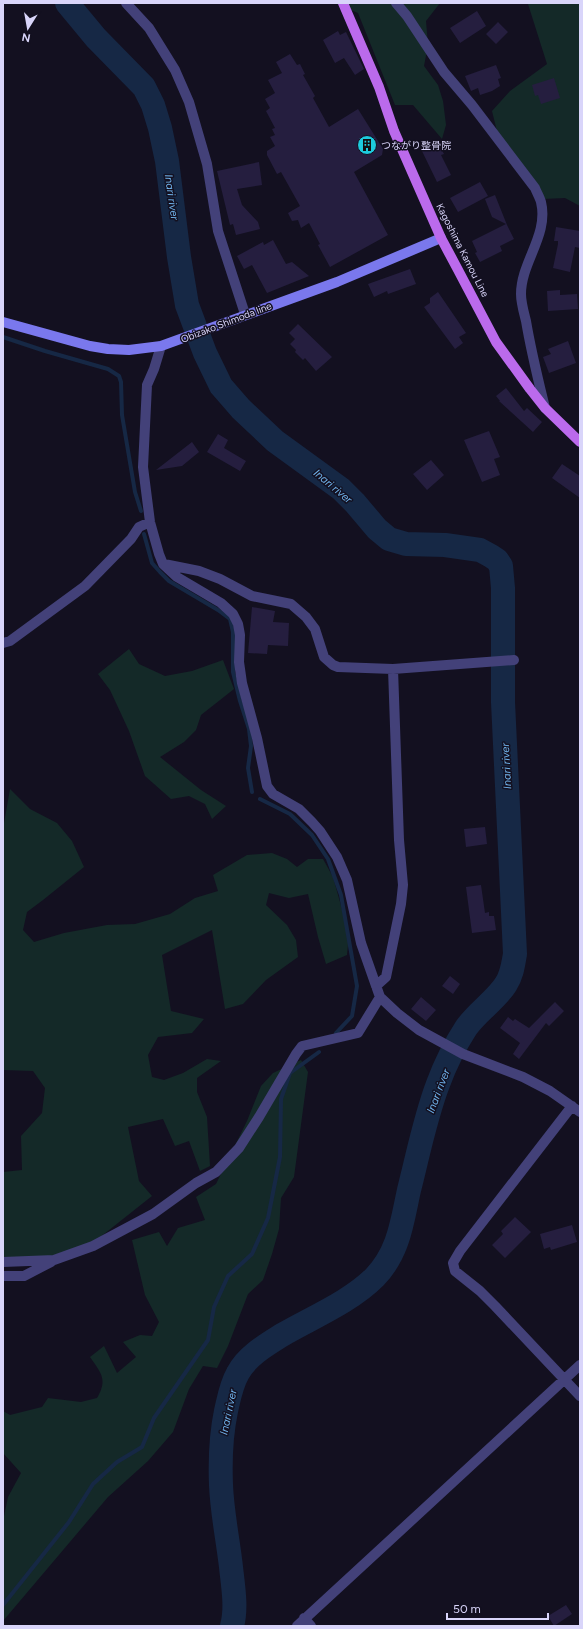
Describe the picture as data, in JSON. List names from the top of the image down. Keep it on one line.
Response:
{"streets":{"main road":["Kagoshima Kamou Line","Obizako Shimoda line"]},"crossings":[["Kagoshima Kamou Line","Obizako Shimoda line"]],"water":["Inari river"],"places":{"building":["つながり整骨院"]},"scale_bar":"50 m","north":"bottom"}
